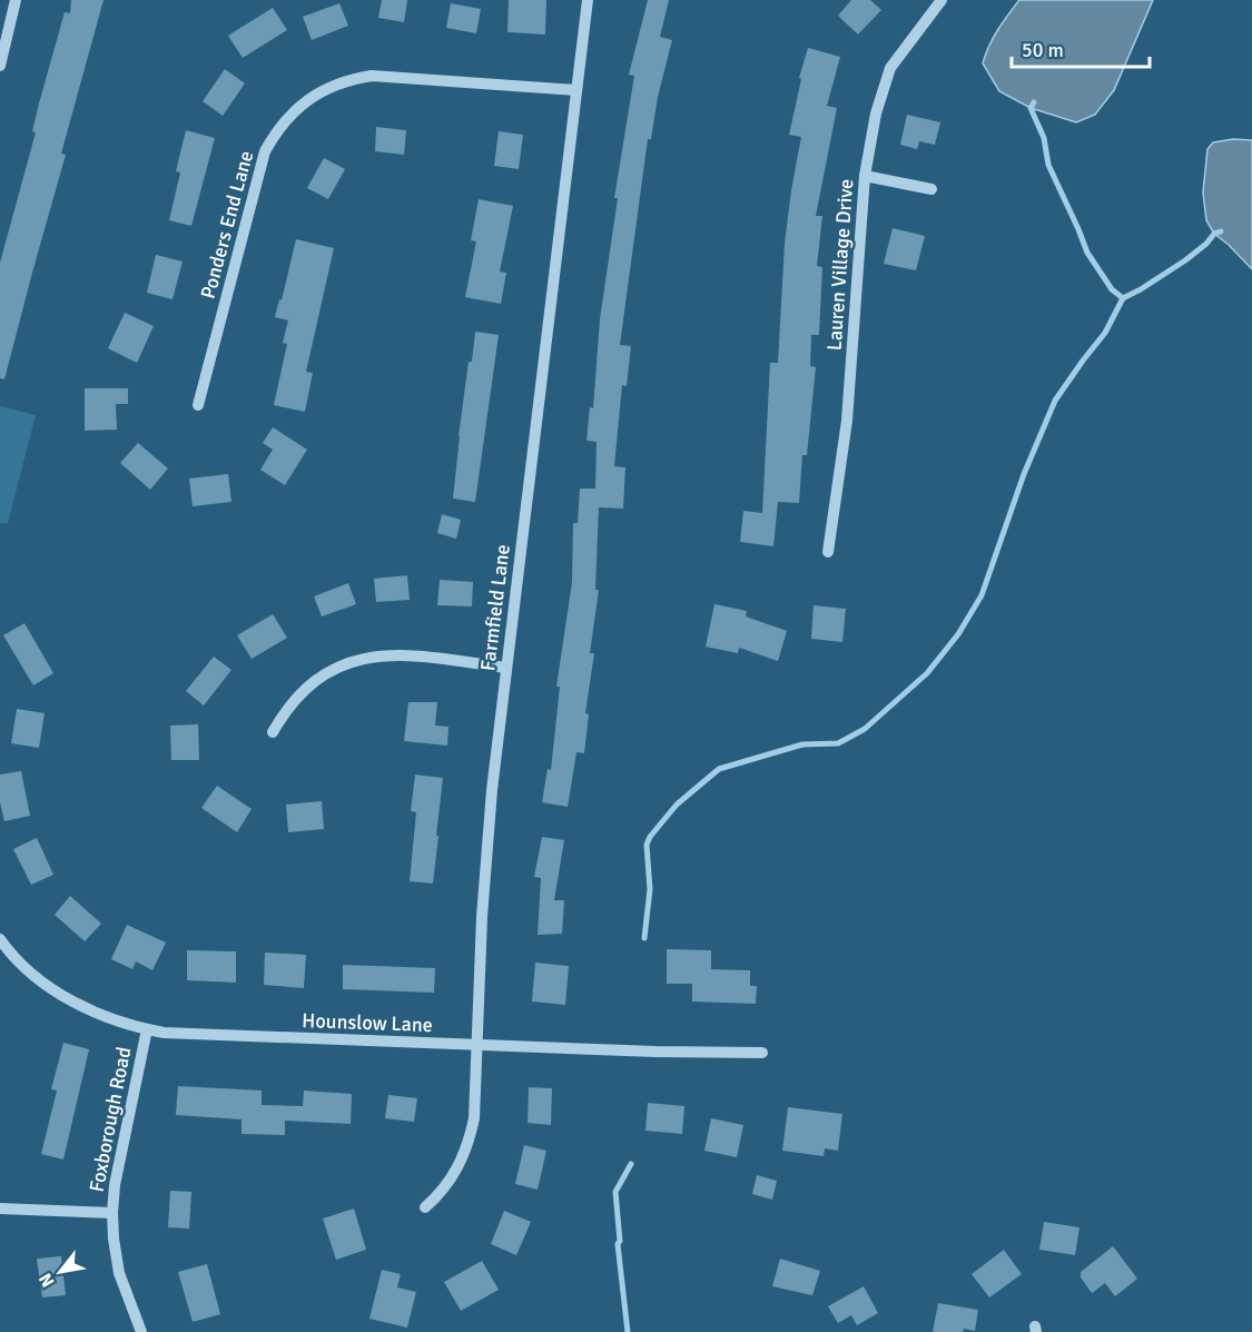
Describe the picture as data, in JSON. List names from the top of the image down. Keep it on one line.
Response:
{"streets":{"street":["Ponders End Lane","Lauren Village Drive","Farmfield Lane","Hounslow Lane","Foxborough Road"]},"crossings":[["Ponders End Lane","Farmfield Lane"],["Farmfield Lane","Hounslow Lane"],["Hounslow Lane","Foxborough Road"]],"scale_bar":"50 m","north":"bottom left"}
